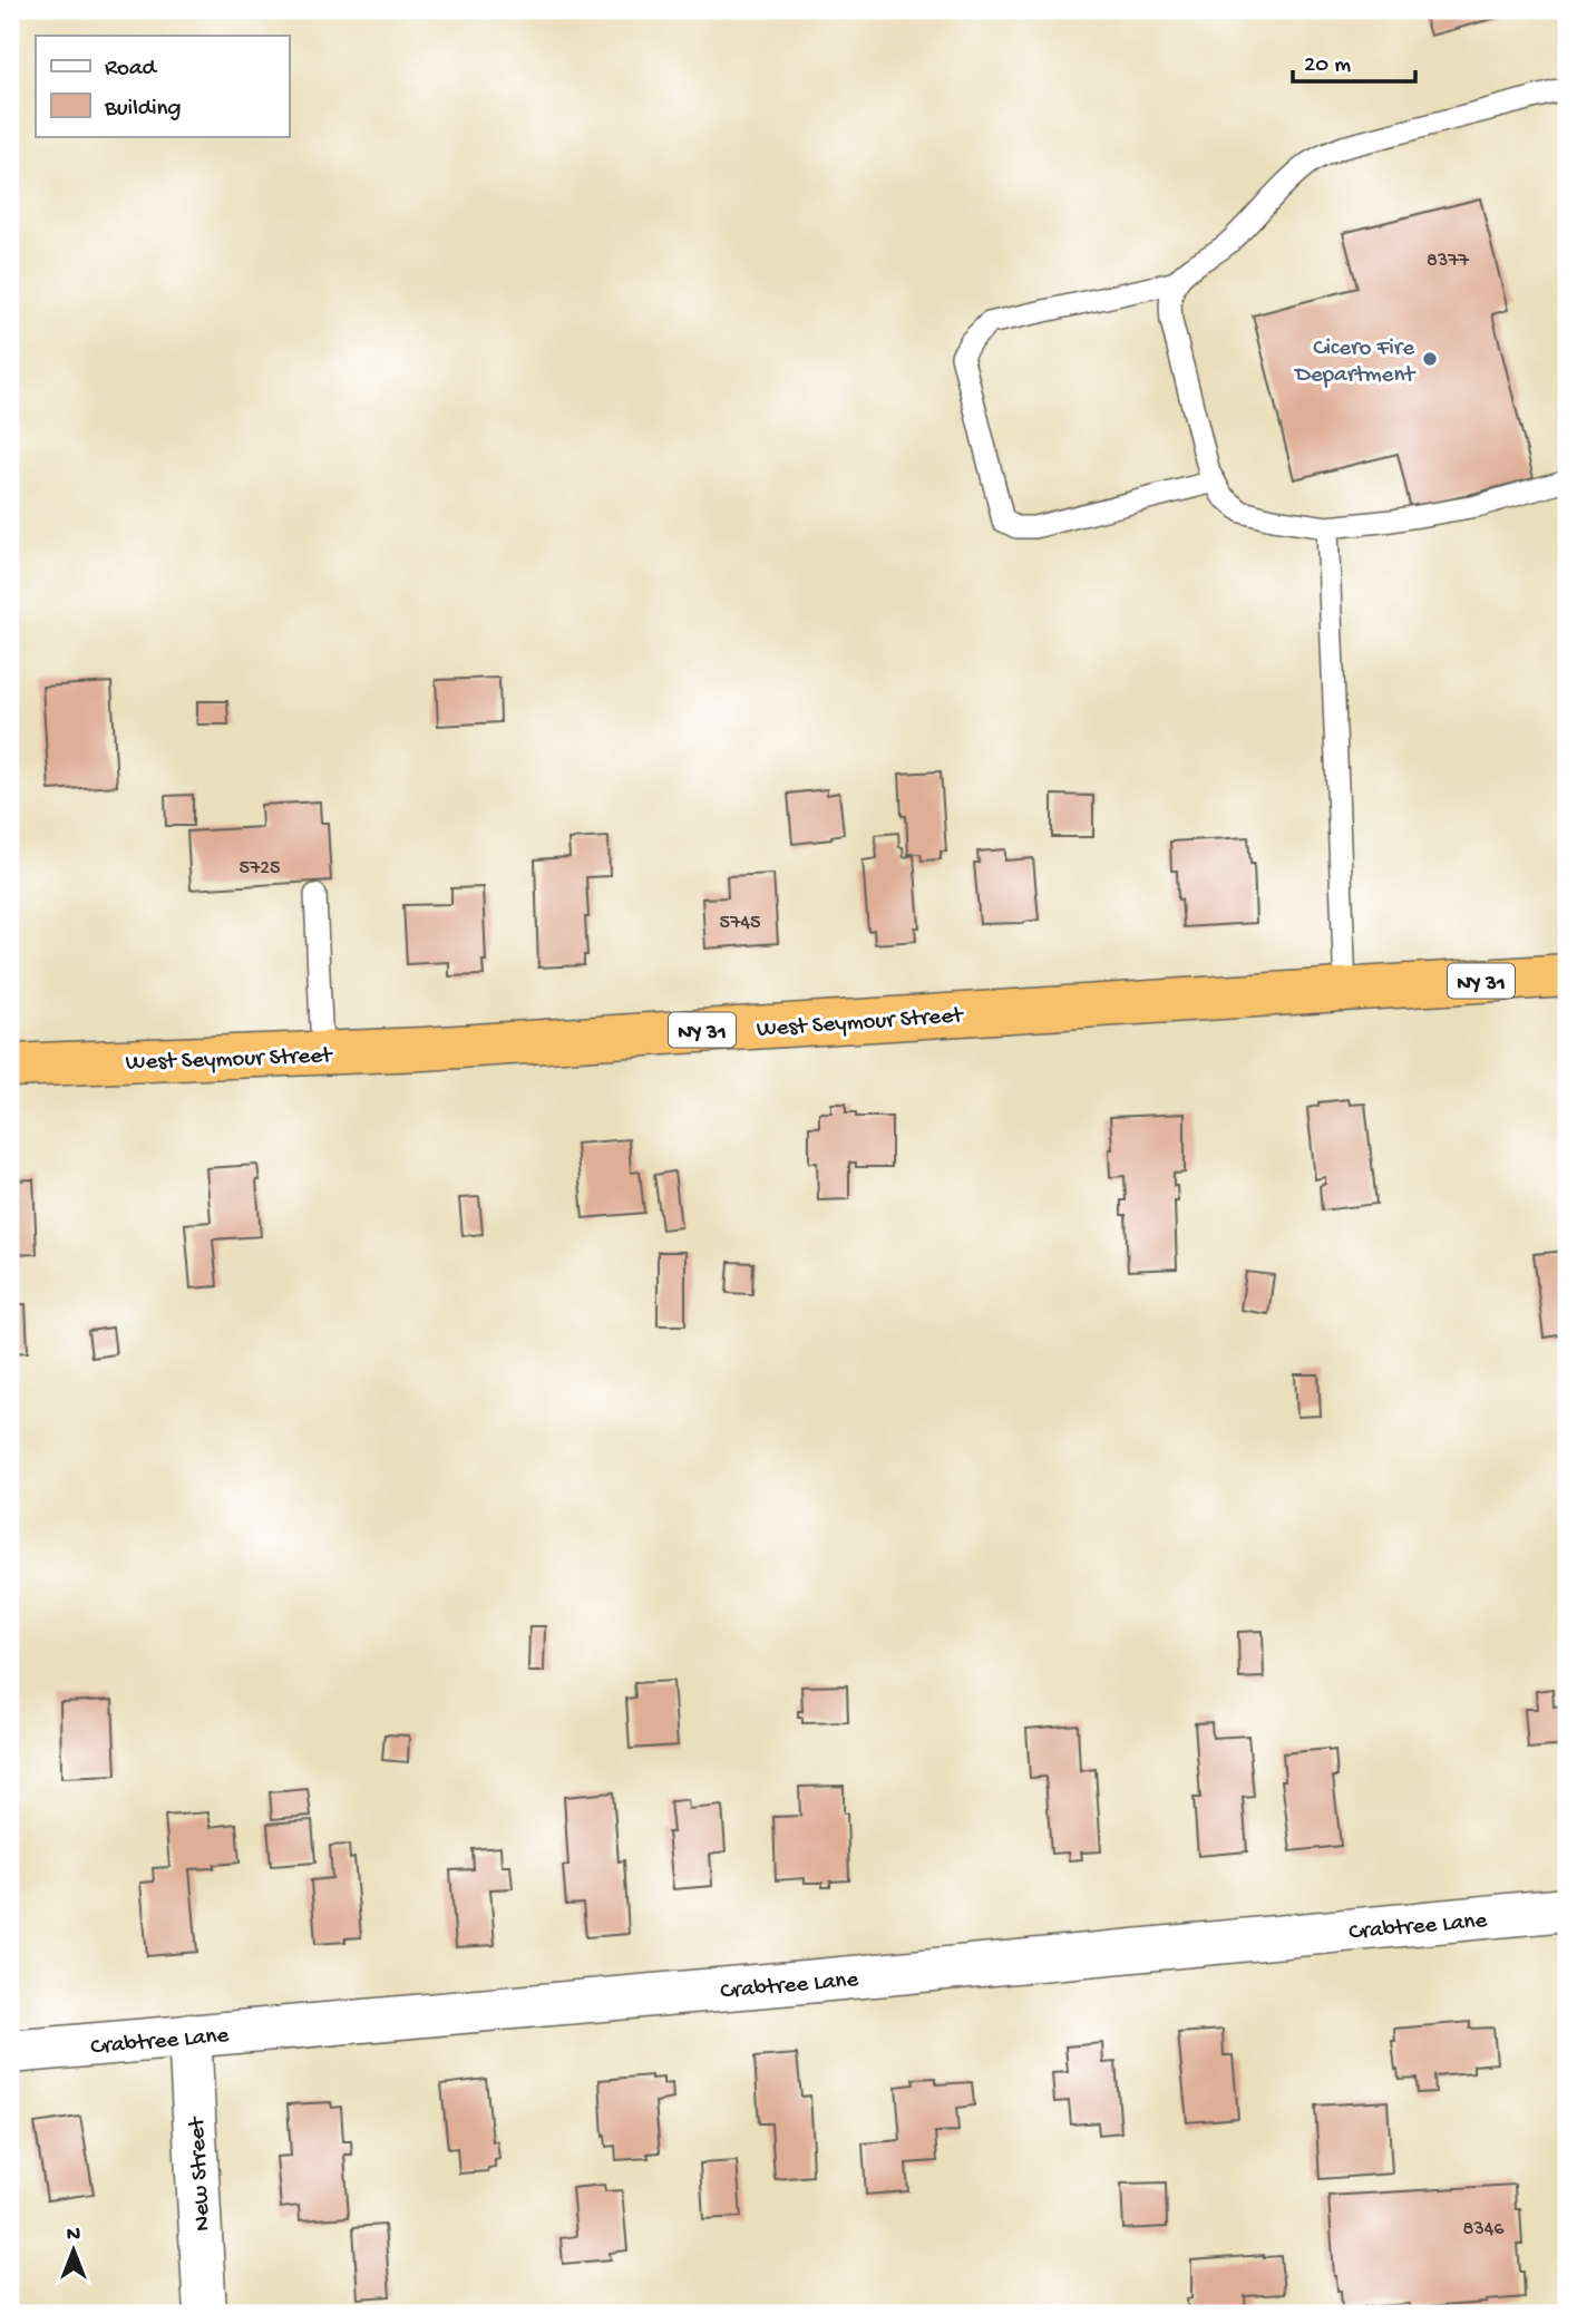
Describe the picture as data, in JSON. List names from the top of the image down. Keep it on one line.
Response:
{"streets":{"highway":["NY 31","West Seymour Street"],"street":["Crabtree Lane","New Street"]},"crossings":[["Crabtree Lane","New Street"]],"places":["Cicero Fire Department"],"house_numbers":["8377","5725","5745","8346"],"legend":["Road","Building"],"scale_bar":"20 m","north":"top"}
